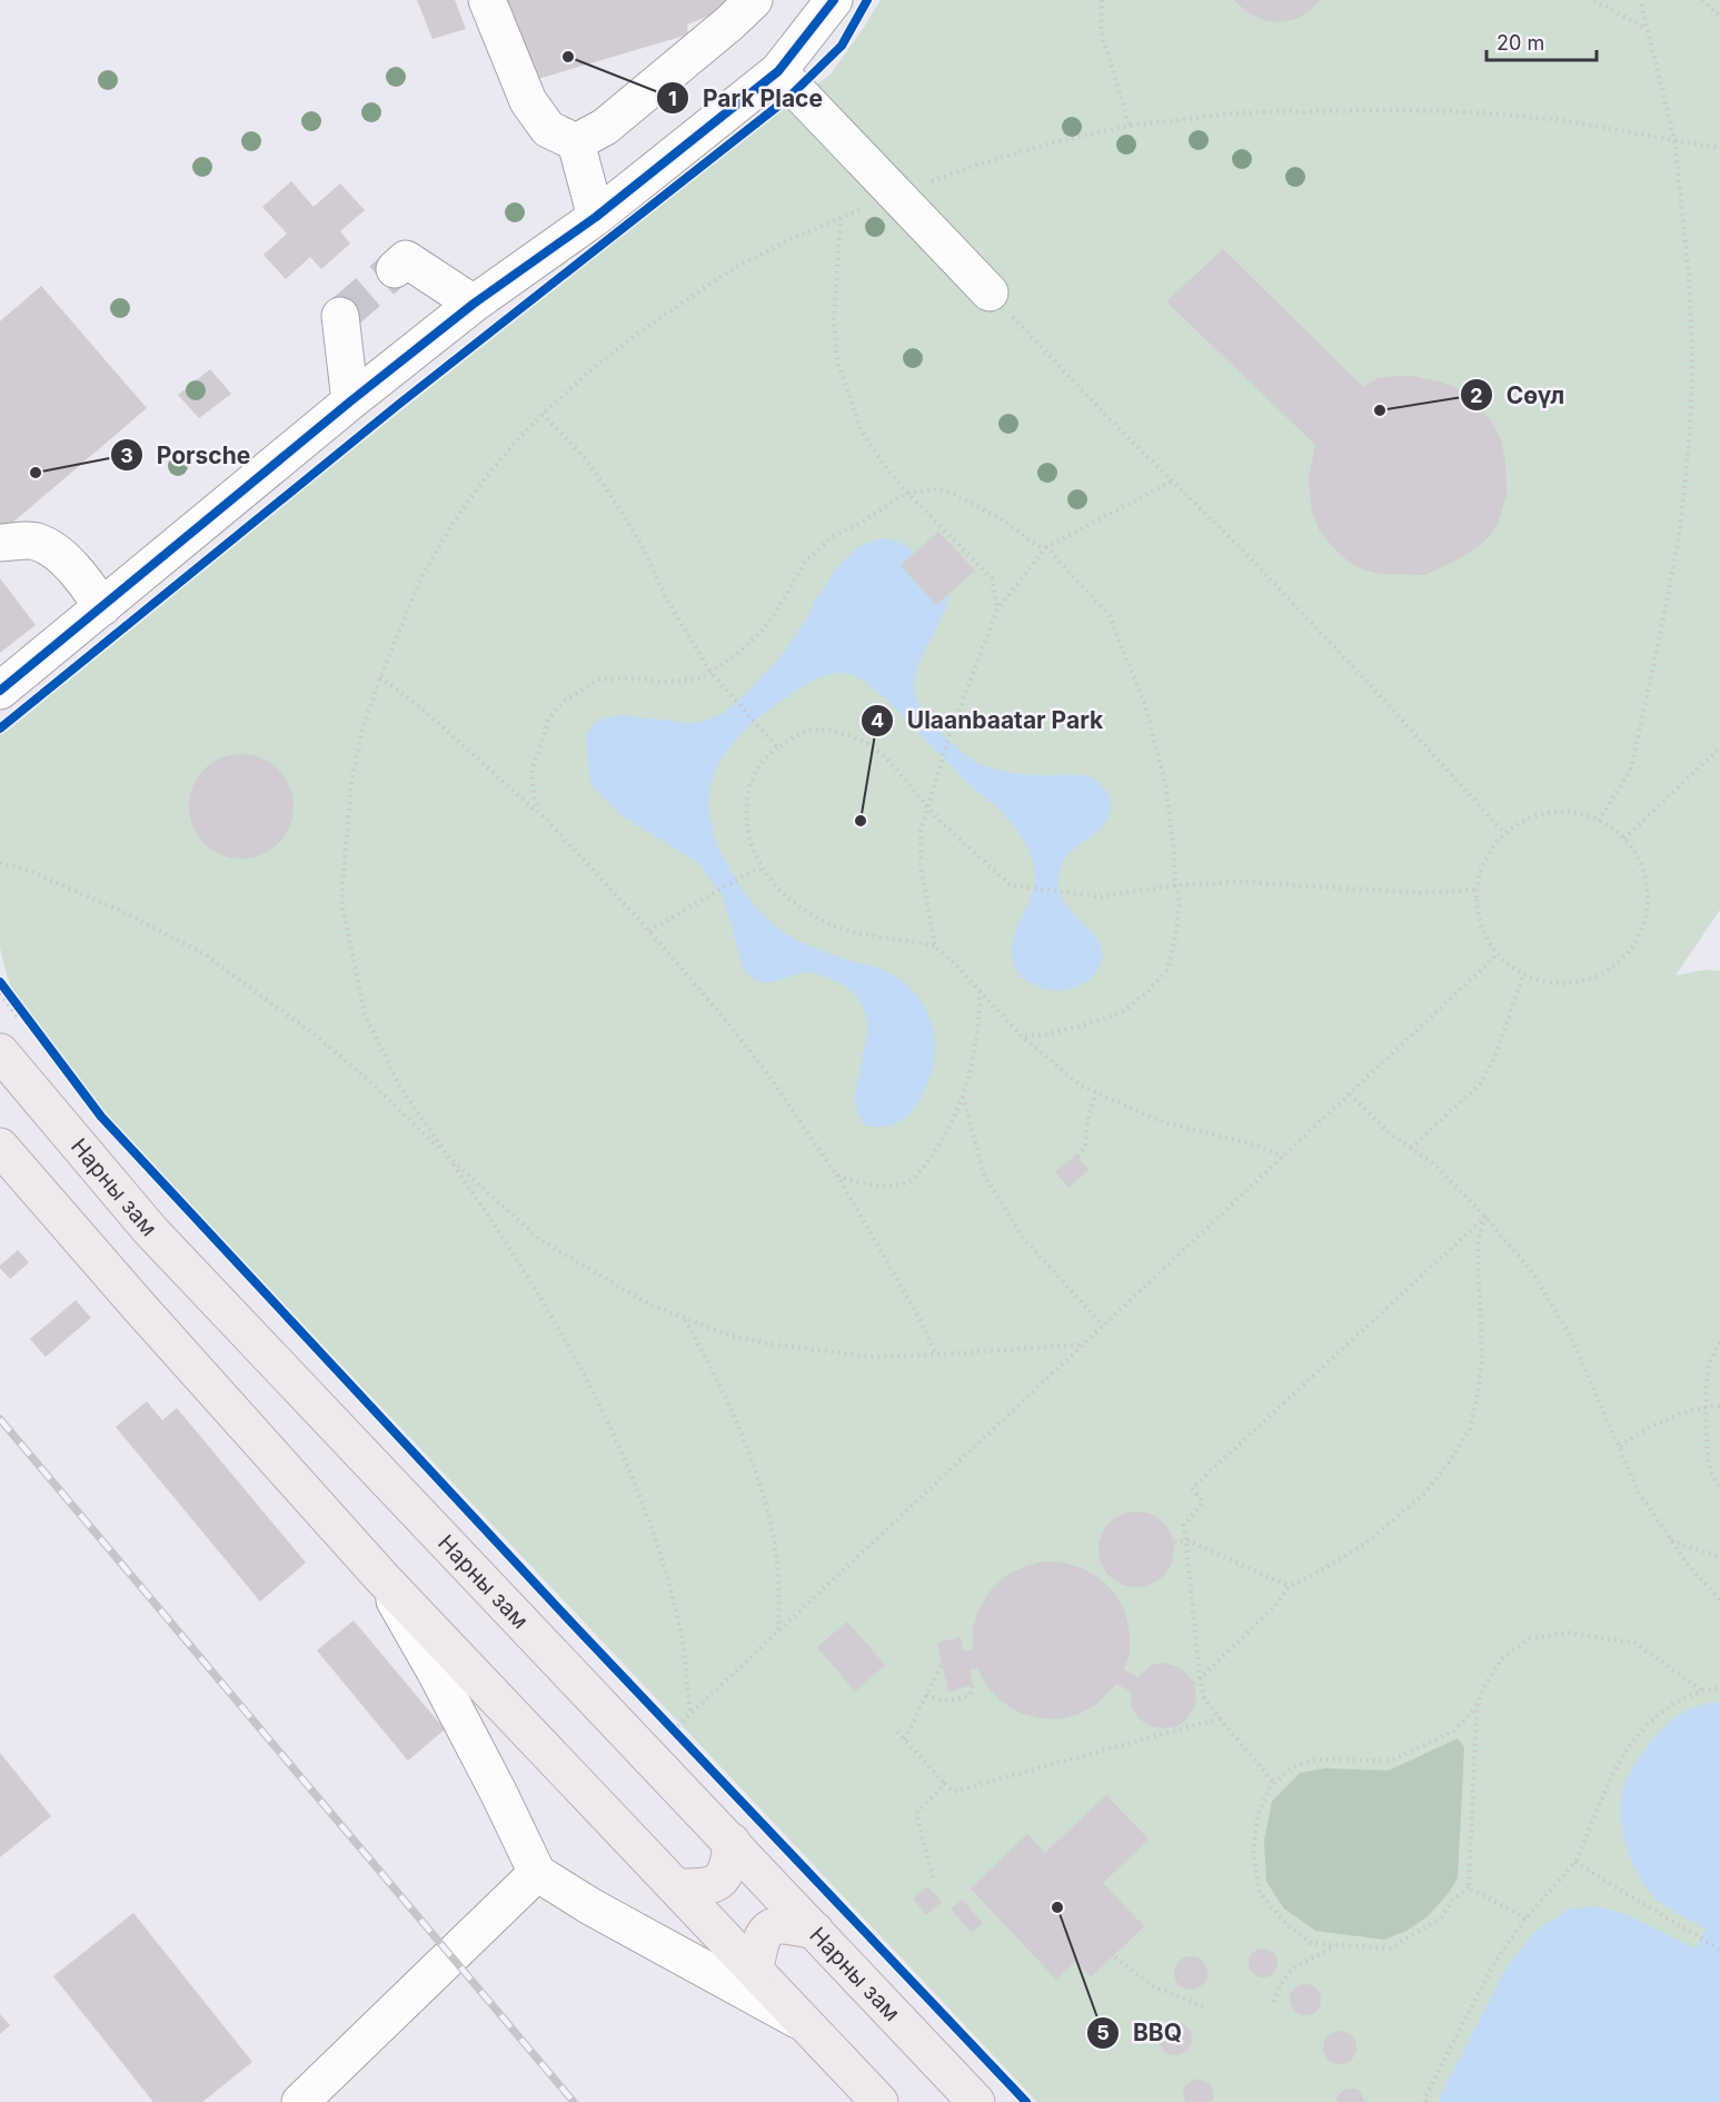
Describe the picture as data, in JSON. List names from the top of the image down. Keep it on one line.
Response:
{"streets":{"main road":["Нарны зам"]},"places":["Park Place","Сөүл","Porsche","Ulaanbaatar Park","BBQ"],"scale_bar":"20 m"}
